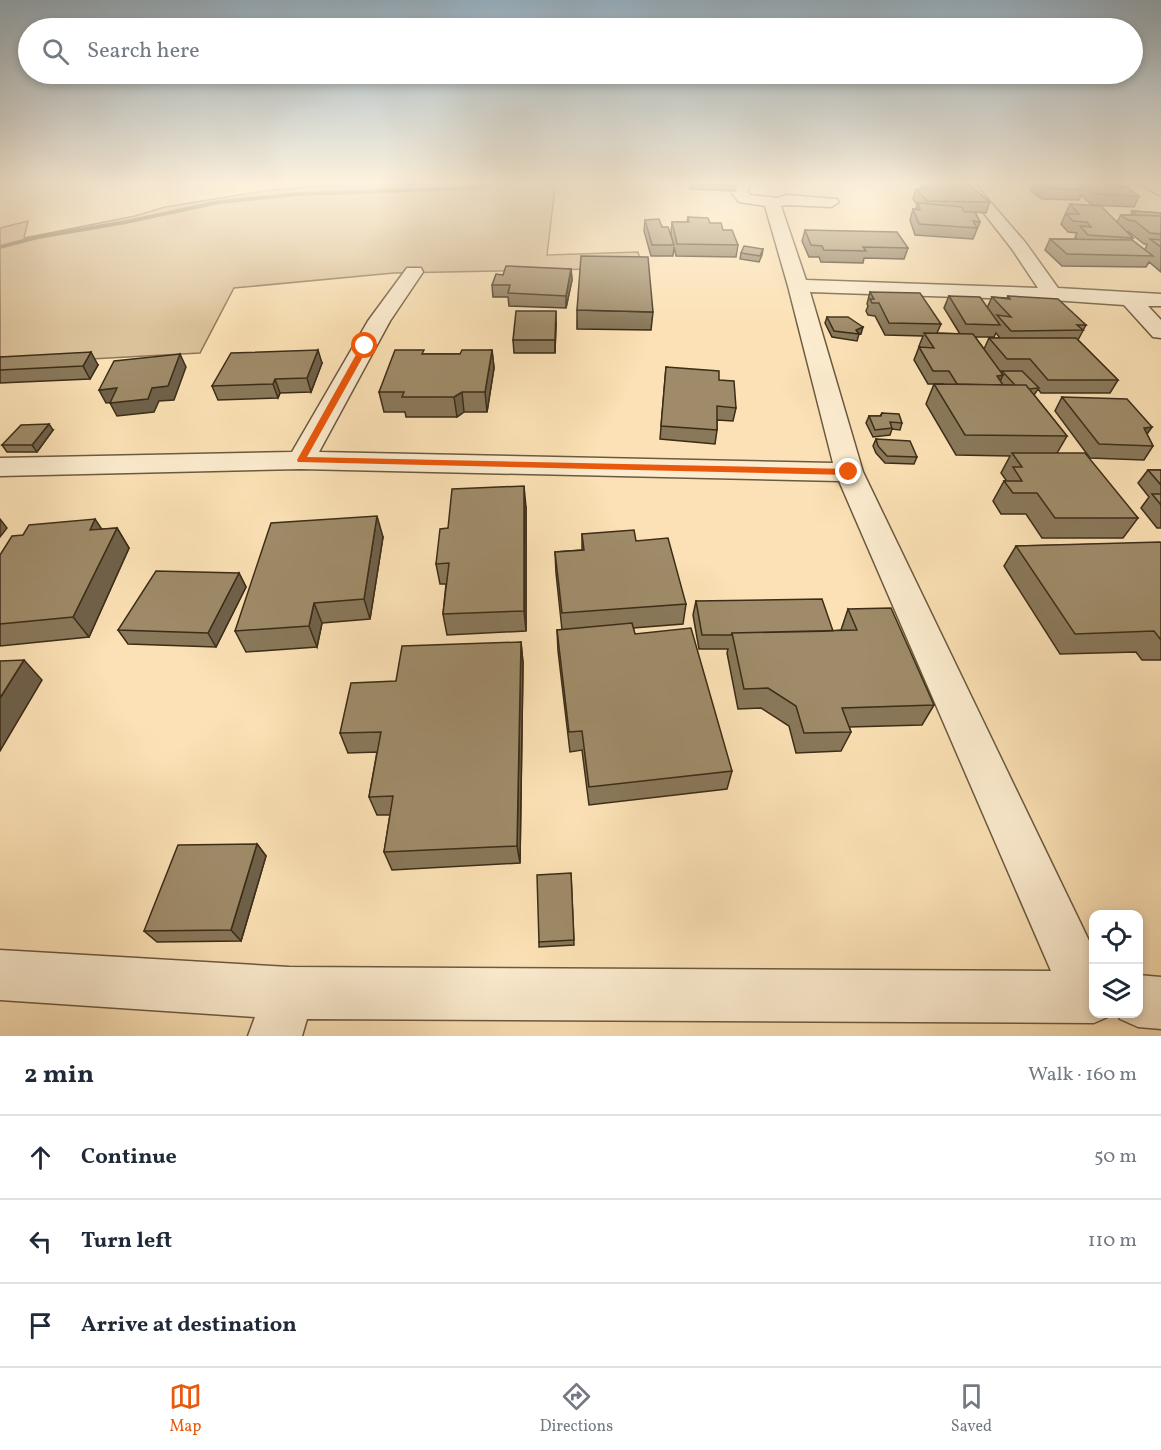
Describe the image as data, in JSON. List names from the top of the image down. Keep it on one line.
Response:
{"page":{"search":"Search here","heading":["2 min","Walk · 160 m"],"list":[["Continue","50 m"],["Turn left","110 m"],"Arrive at destination"],"nav":["Map","Directions","Saved"]}}
